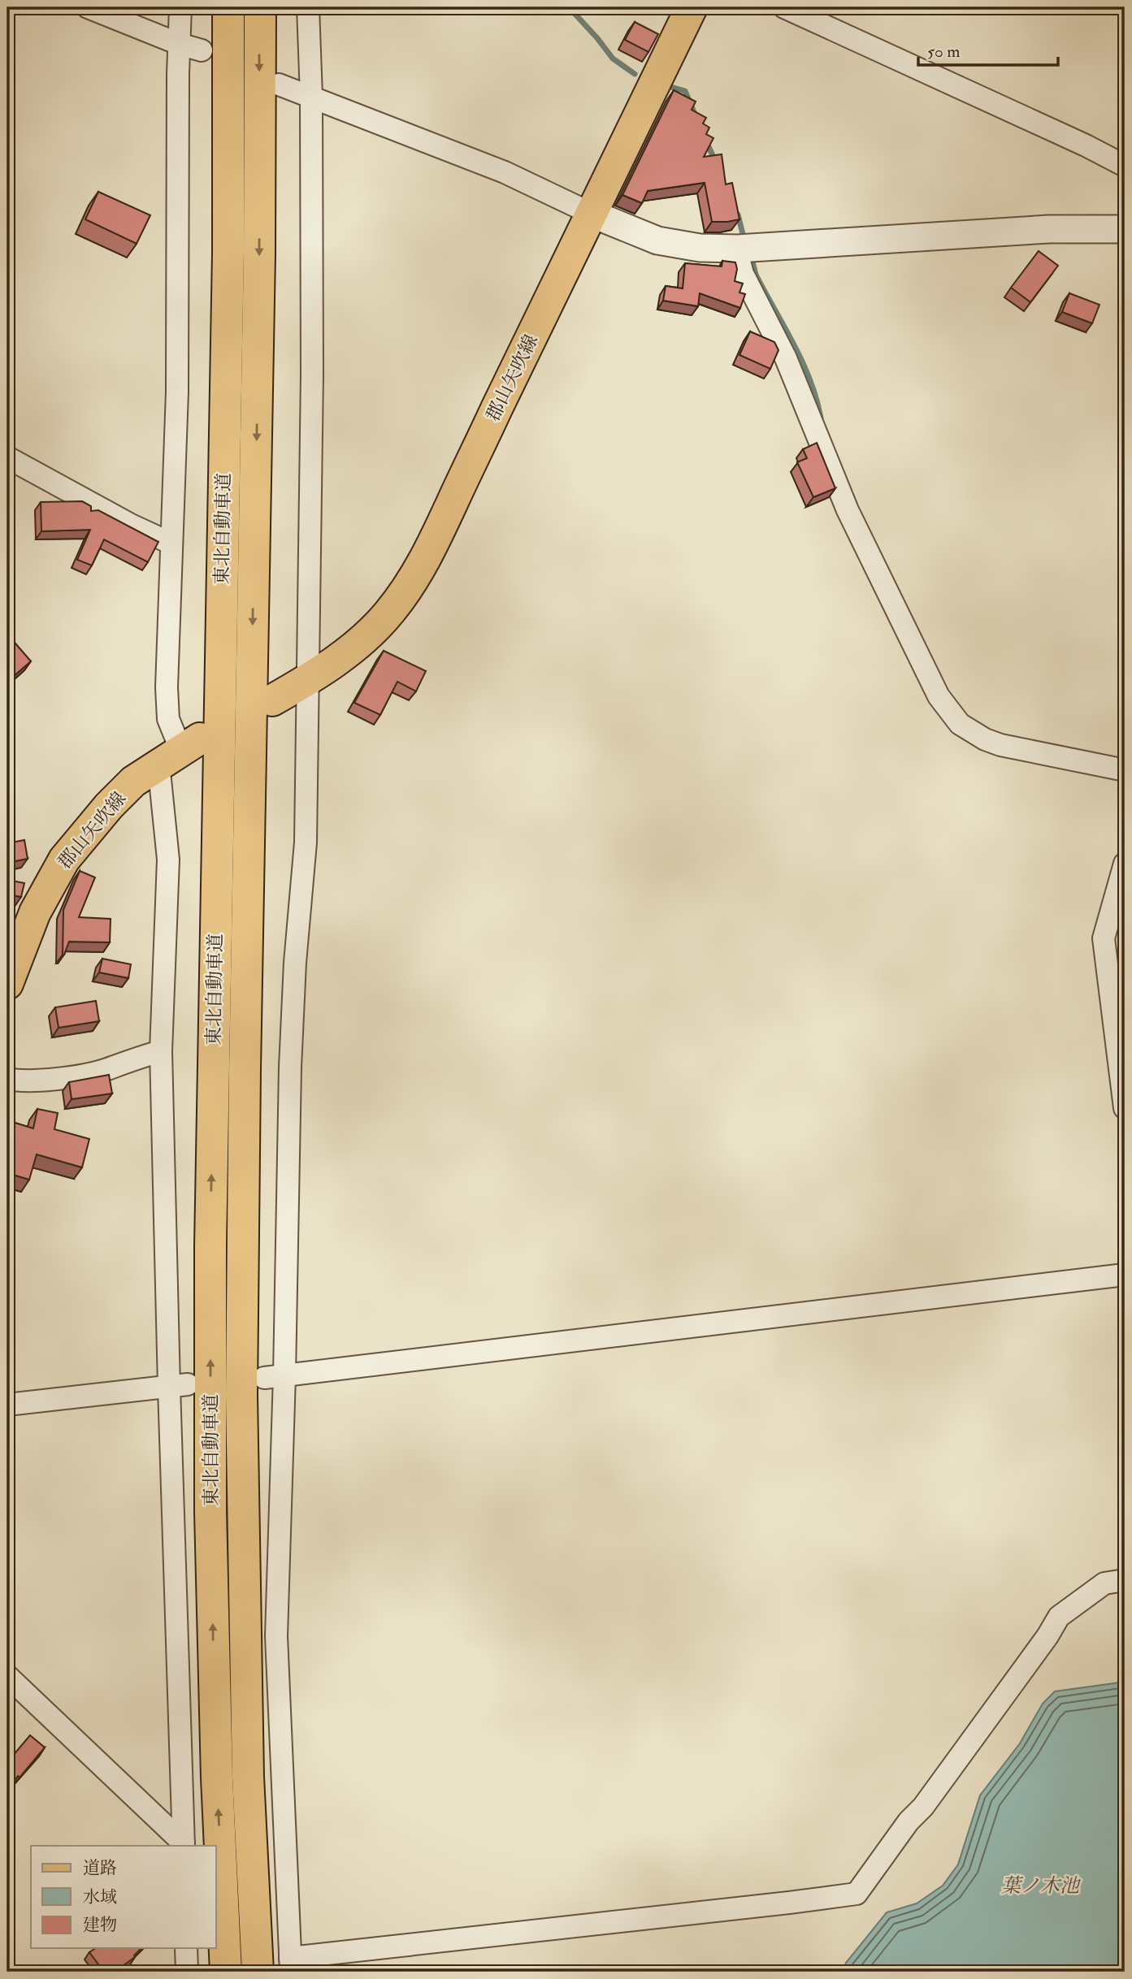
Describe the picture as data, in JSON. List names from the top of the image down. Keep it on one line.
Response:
{"streets":{"main road":["郡山矢吹線","東北自動車道"]},"water":["葉ノ木池"],"legend":["道路","水域","建物"],"scale_bar":"50 m"}
